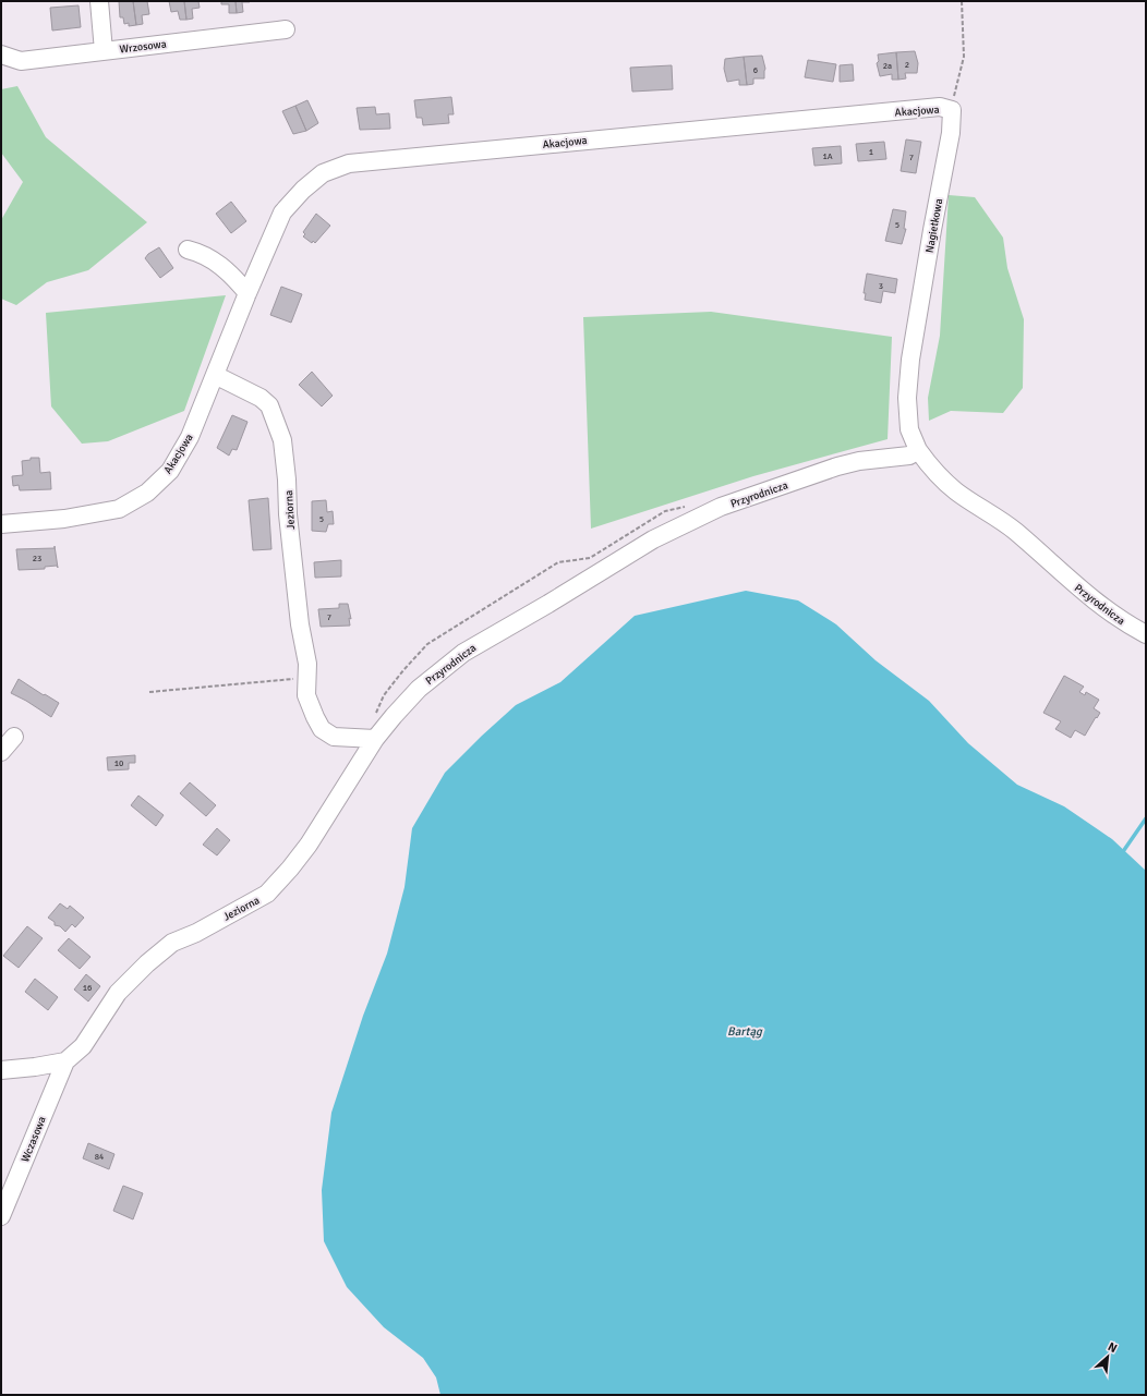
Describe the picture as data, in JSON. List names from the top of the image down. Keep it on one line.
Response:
{"streets":{"street":["Wrzosowa","Akacjowa","Nagietkowa","Przyrodnicza","Jeziorna","Wczasowa"]},"crossings":[["Akacjowa","Nagietkowa"],["Akacjowa","Jeziorna"],["Nagietkowa","Przyrodnicza"],["Przyrodnicza","Jeziorna"],["Jeziorna","Wczasowa"]],"water":["Bartąg"],"house_numbers":["2","2a","6","1","1A","7","5","3","5","23","7","10","16","84"],"north":"top right"}
